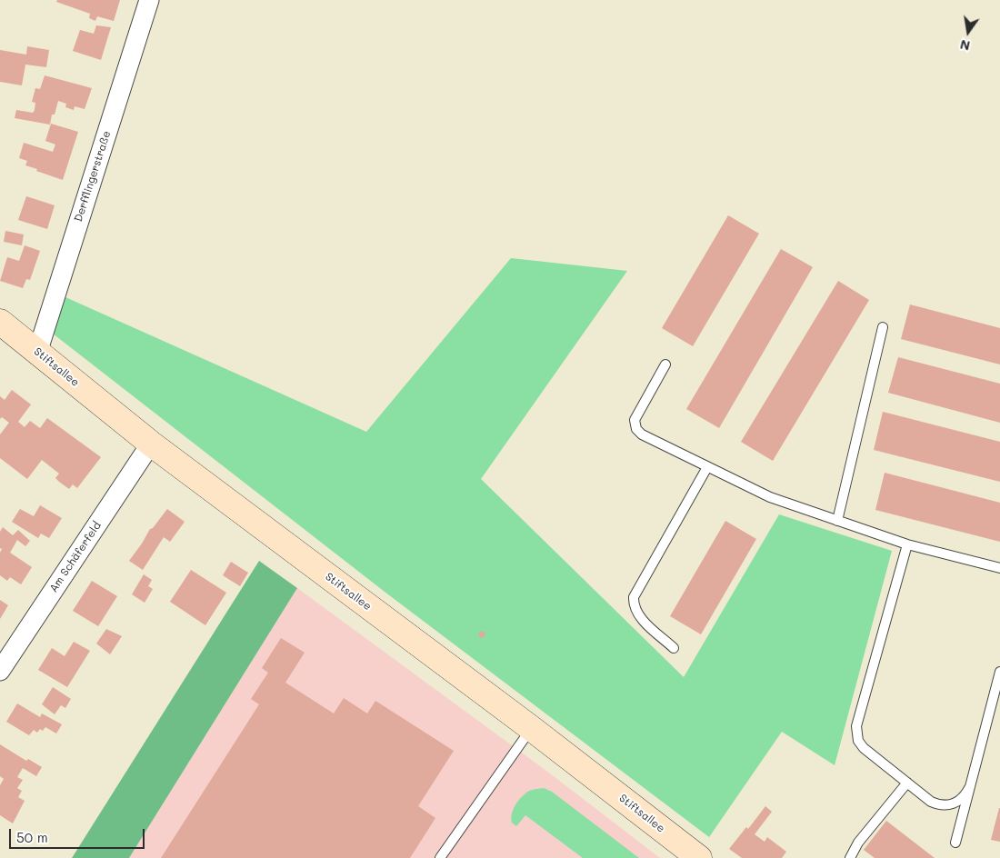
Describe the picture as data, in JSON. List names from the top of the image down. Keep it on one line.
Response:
{"streets":{"main road":["Stiftsallee"],"street":["Derfflingerstraße","Am Schäferfeld"]},"crossings":[["Derfflingerstraße","Stiftsallee"],["Stiftsallee","Am Schäferfeld"]],"scale_bar":"50 m","north":"bottom"}
